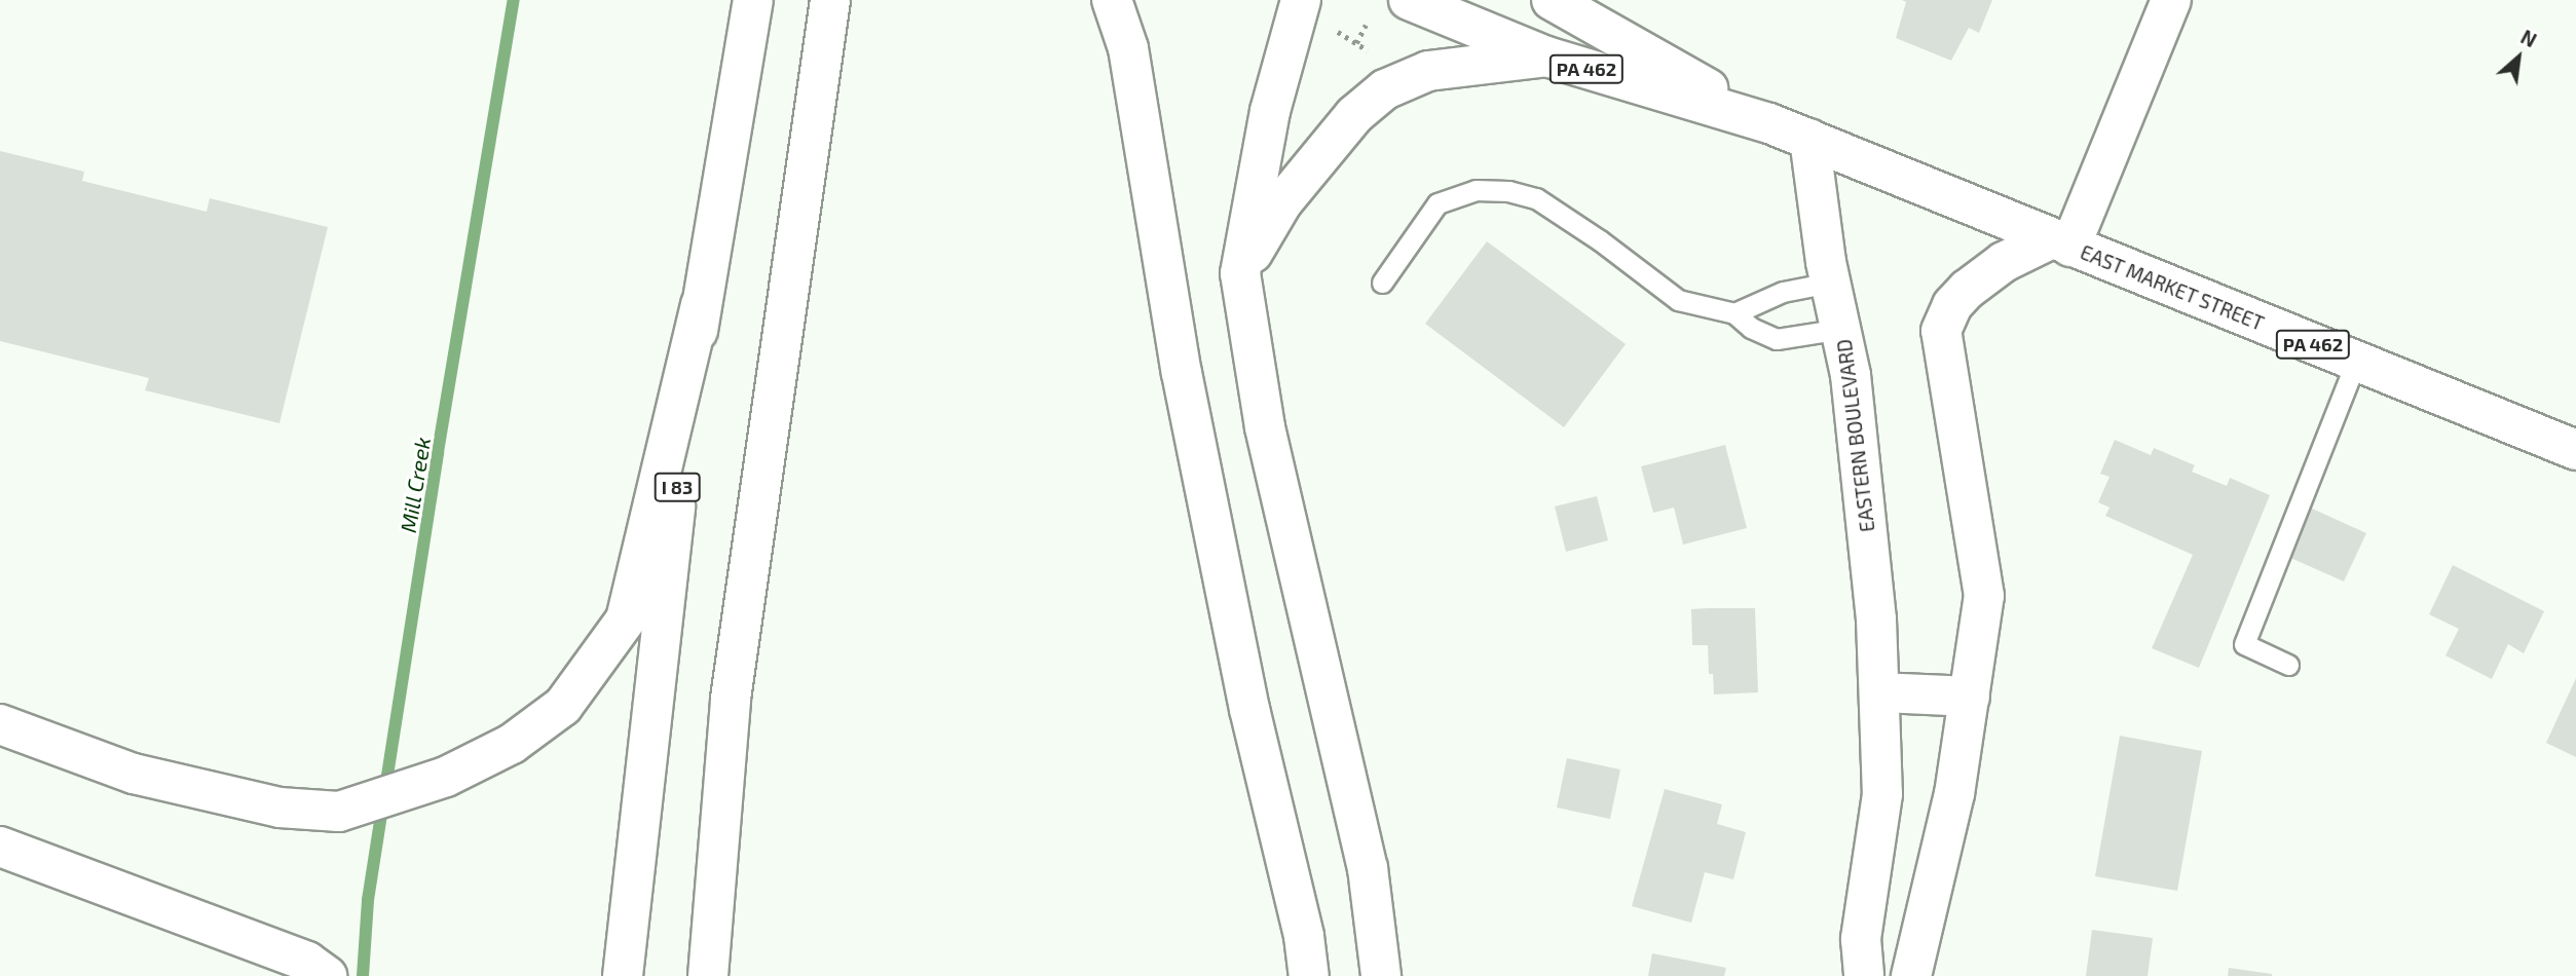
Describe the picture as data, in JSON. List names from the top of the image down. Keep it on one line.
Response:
{"streets":{"main road":["PA 462","EAST MARKET STREET","EASTERN BOULEVARD","I 83"]},"crossings":[["EAST MARKET STREET","EASTERN BOULEVARD"]],"water":["Mill Creek"],"north":"top right"}
